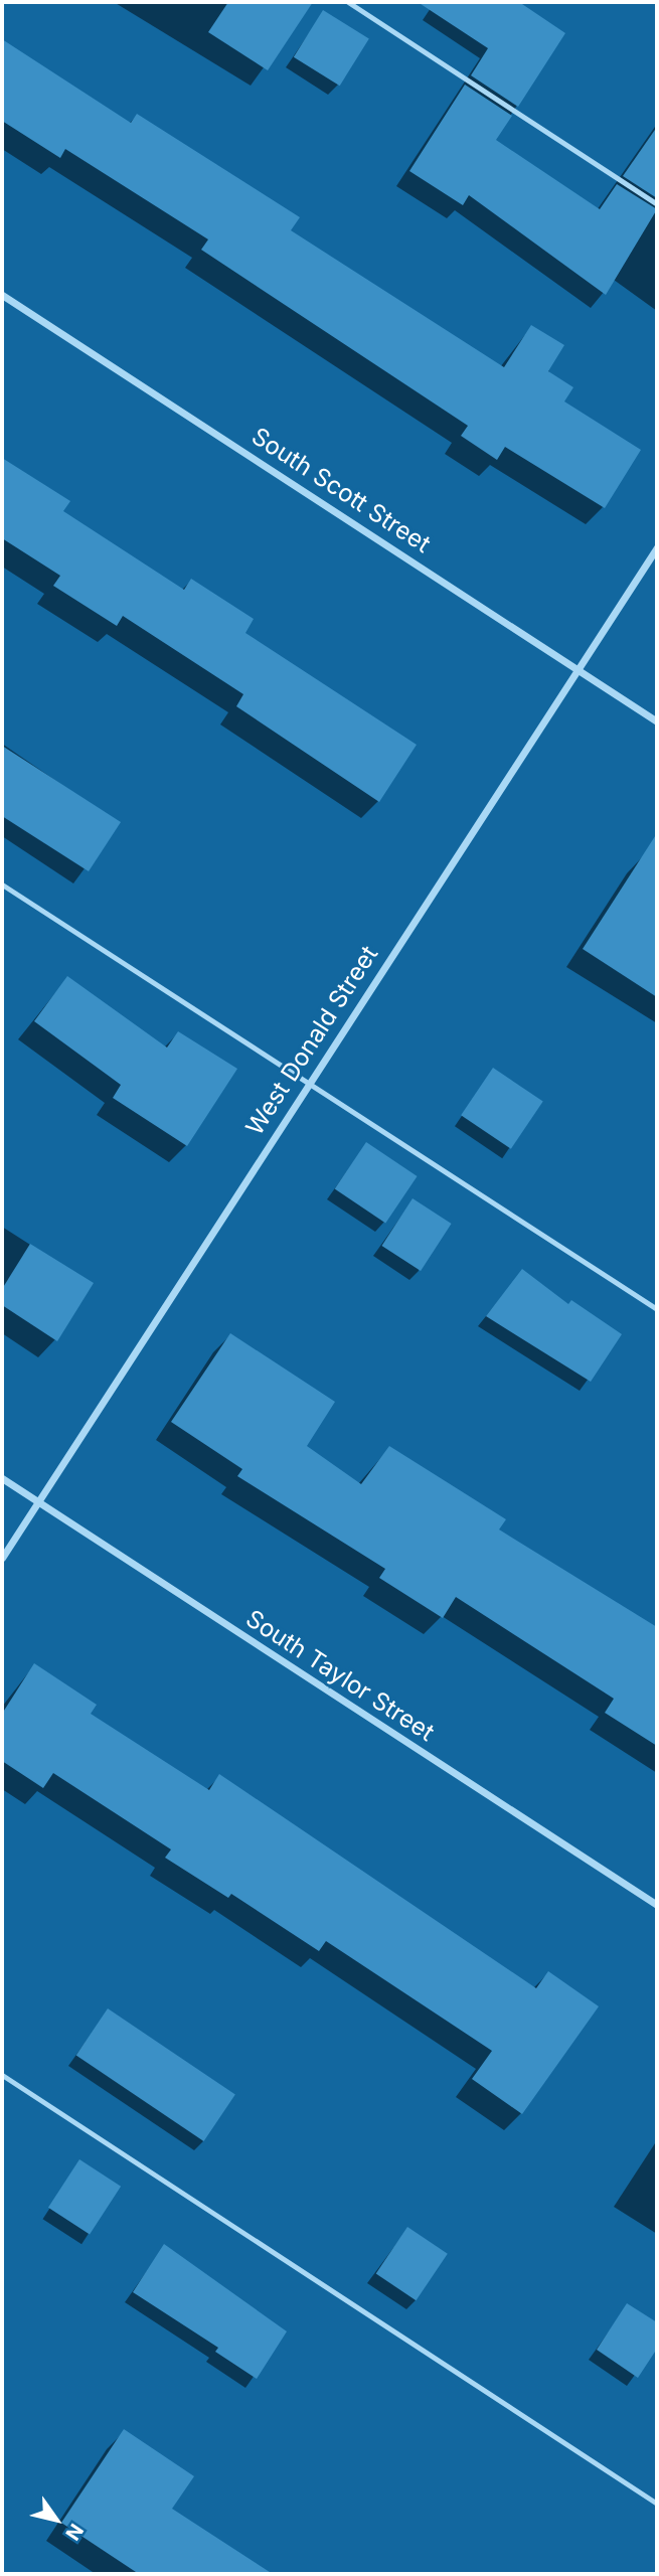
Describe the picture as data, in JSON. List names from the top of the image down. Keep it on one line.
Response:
{"streets":{"street":["South Scott Street","West Donald Street","South Taylor Street"]},"crossings":[["South Scott Street","West Donald Street"],["West Donald Street","South Taylor Street"]],"north":"bottom right"}
